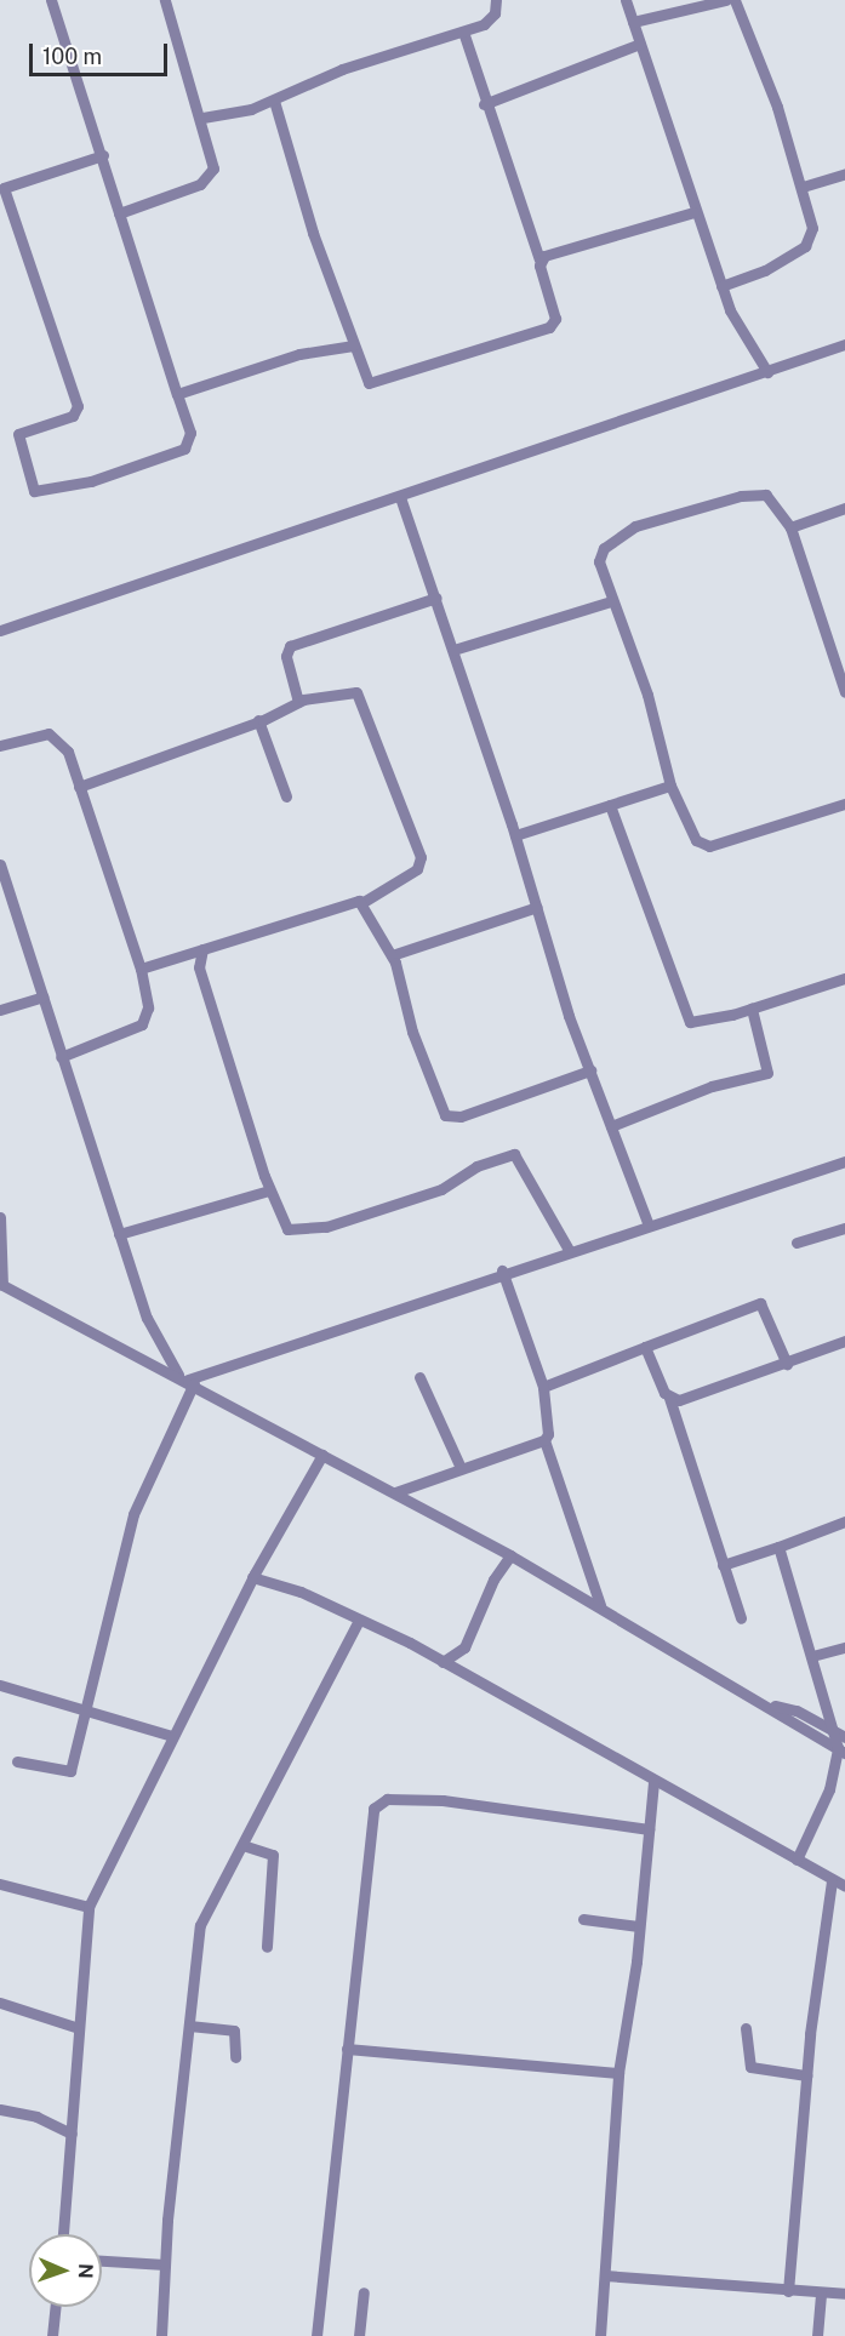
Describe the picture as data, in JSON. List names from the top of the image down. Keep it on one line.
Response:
{"scale_bar":"100 m","north":"right"}
